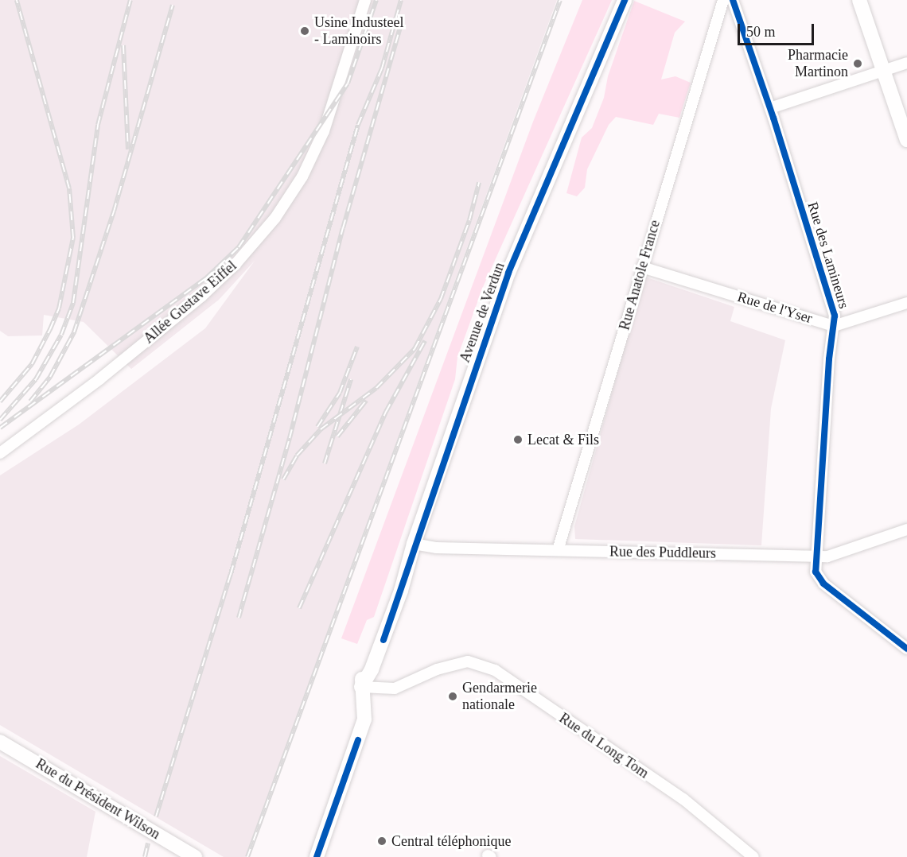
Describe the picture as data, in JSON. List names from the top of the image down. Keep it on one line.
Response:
{"streets":{"main road":["Avenue de Verdun","Rue du Président Wilson"],"street":["Rue des Lamineurs","Rue Anatole France","Allée Gustave Eiffel","Rue de l'Yser","Rue des Puddleurs","Rue du Long Tom"]},"crossings":[["Rue des Lamineurs","Rue de l'Yser"],["Rue des Lamineurs","Rue des Puddleurs"],["Rue Anatole France","Rue de l'Yser"],["Rue Anatole France","Rue des Puddleurs"],["Avenue de Verdun","Rue des Puddleurs"],["Avenue de Verdun","Rue du Long Tom"]],"places":["Usine Industeel - Laminoirs","Pharmacie Martinon","Lecat & Fils","Gendarmerie nationale","Central téléphonique"],"scale_bar":"50 m"}
